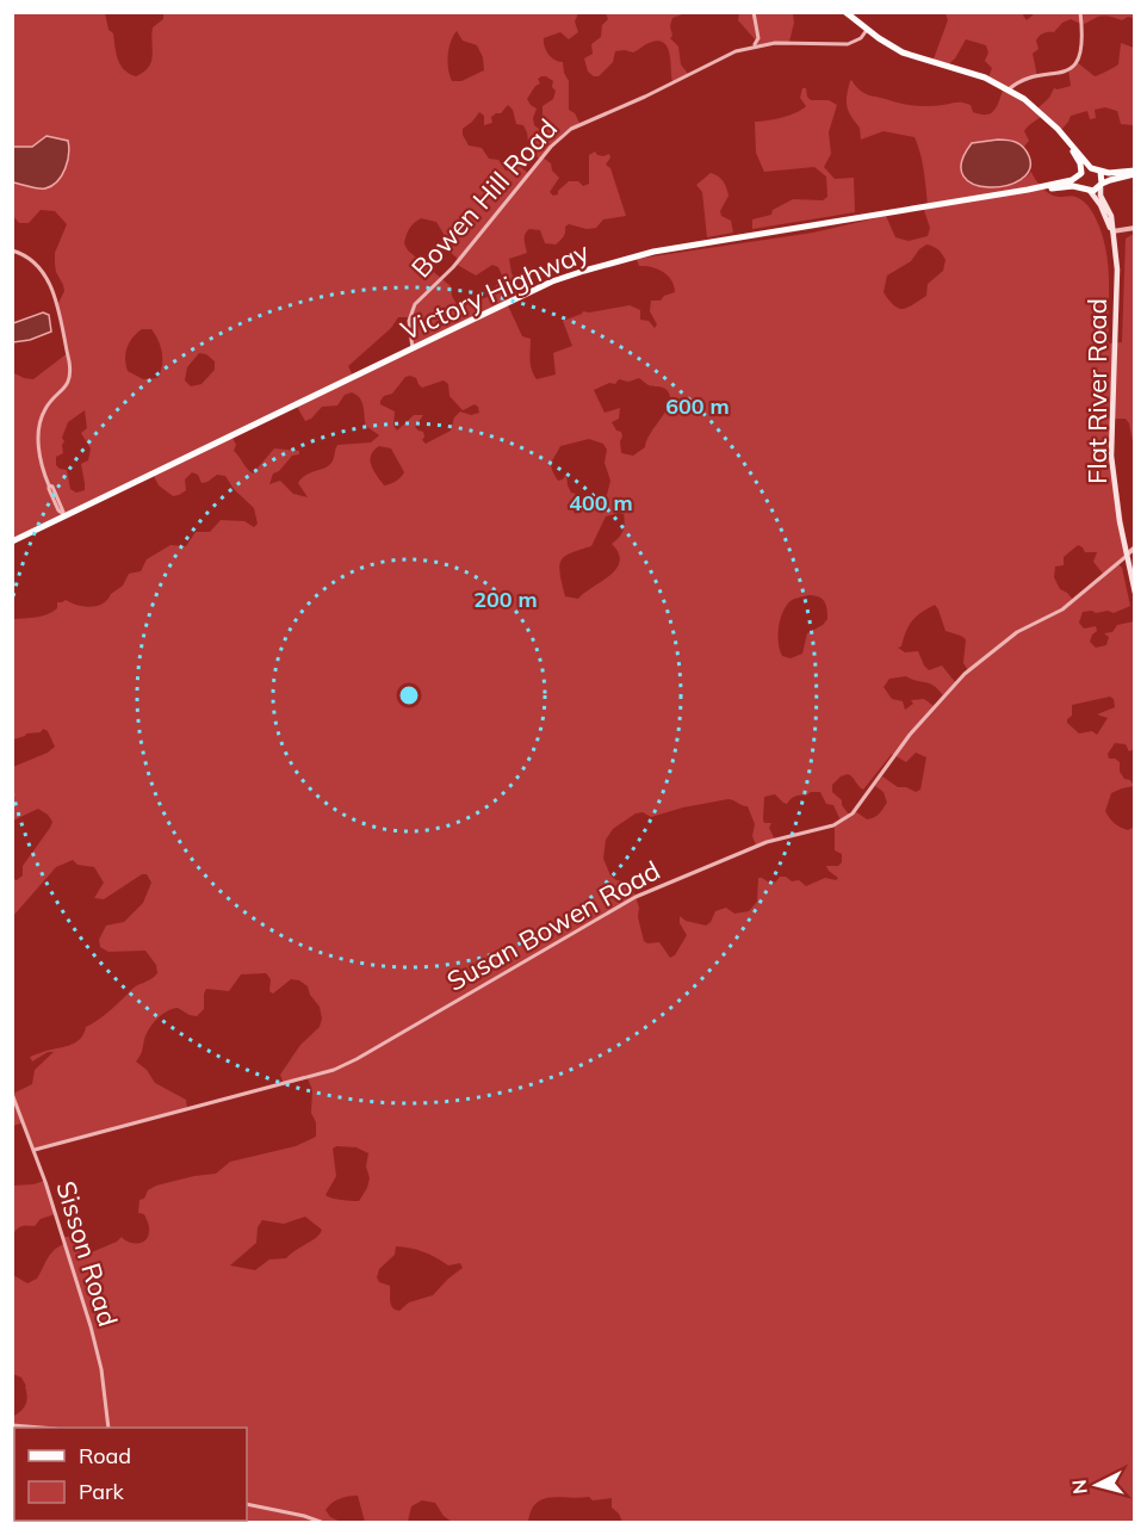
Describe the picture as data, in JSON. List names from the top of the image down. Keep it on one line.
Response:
{"streets":{"main road":["Victory Highway","Flat River Road"],"street":["Bowen Hill Road","Susan Bowen Road","Sisson Road"]},"crossings":[["Bowen Hill Road","Victory Highway"],["Victory Highway","Flat River Road"],["Flat River Road","Susan Bowen Road"],["Susan Bowen Road","Sisson Road"]],"legend":["Road","Park"],"north":"left","rings":["600 m","400 m","200 m"]}
